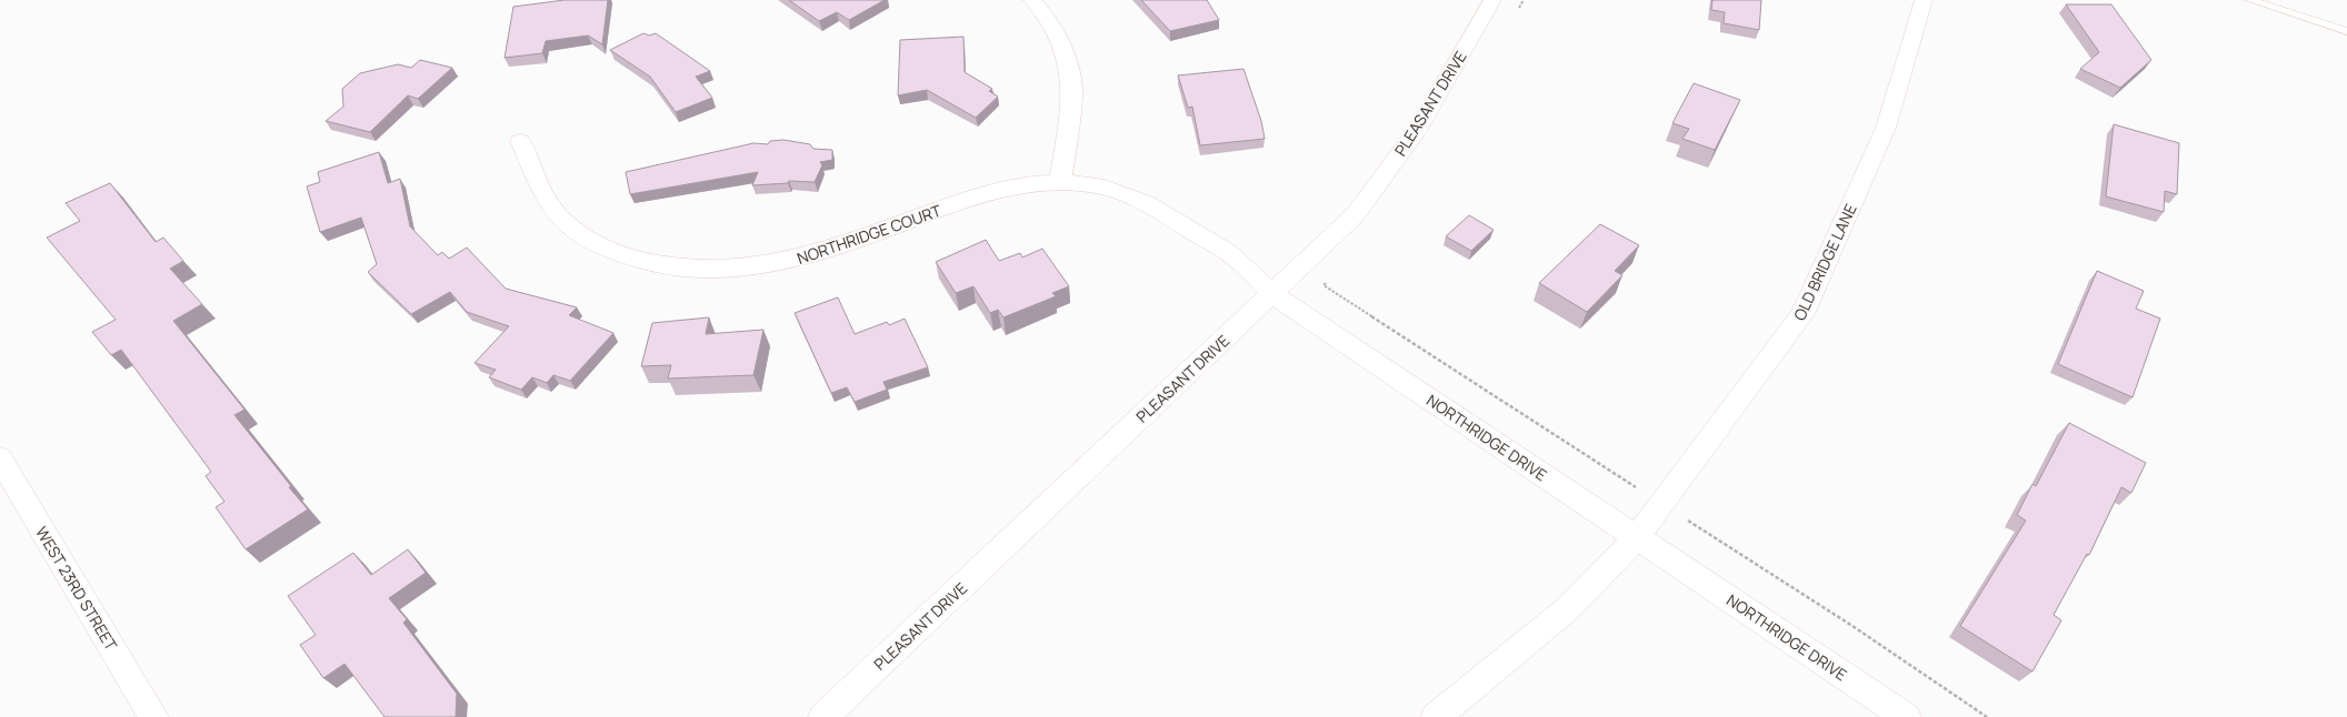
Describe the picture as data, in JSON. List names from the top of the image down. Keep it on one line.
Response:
{"streets":{"street":["PLEASANT DRIVE","NORTHRIDGE COURT","OLD BRIDGE LANE","NORTHRIDGE DRIVE","WEST 23RD STREET"]},"crossings":[["PLEASANT DRIVE","NORTHRIDGE DRIVE"],["NORTHRIDGE COURT","NORTHRIDGE DRIVE"],["OLD BRIDGE LANE","NORTHRIDGE DRIVE"]]}
